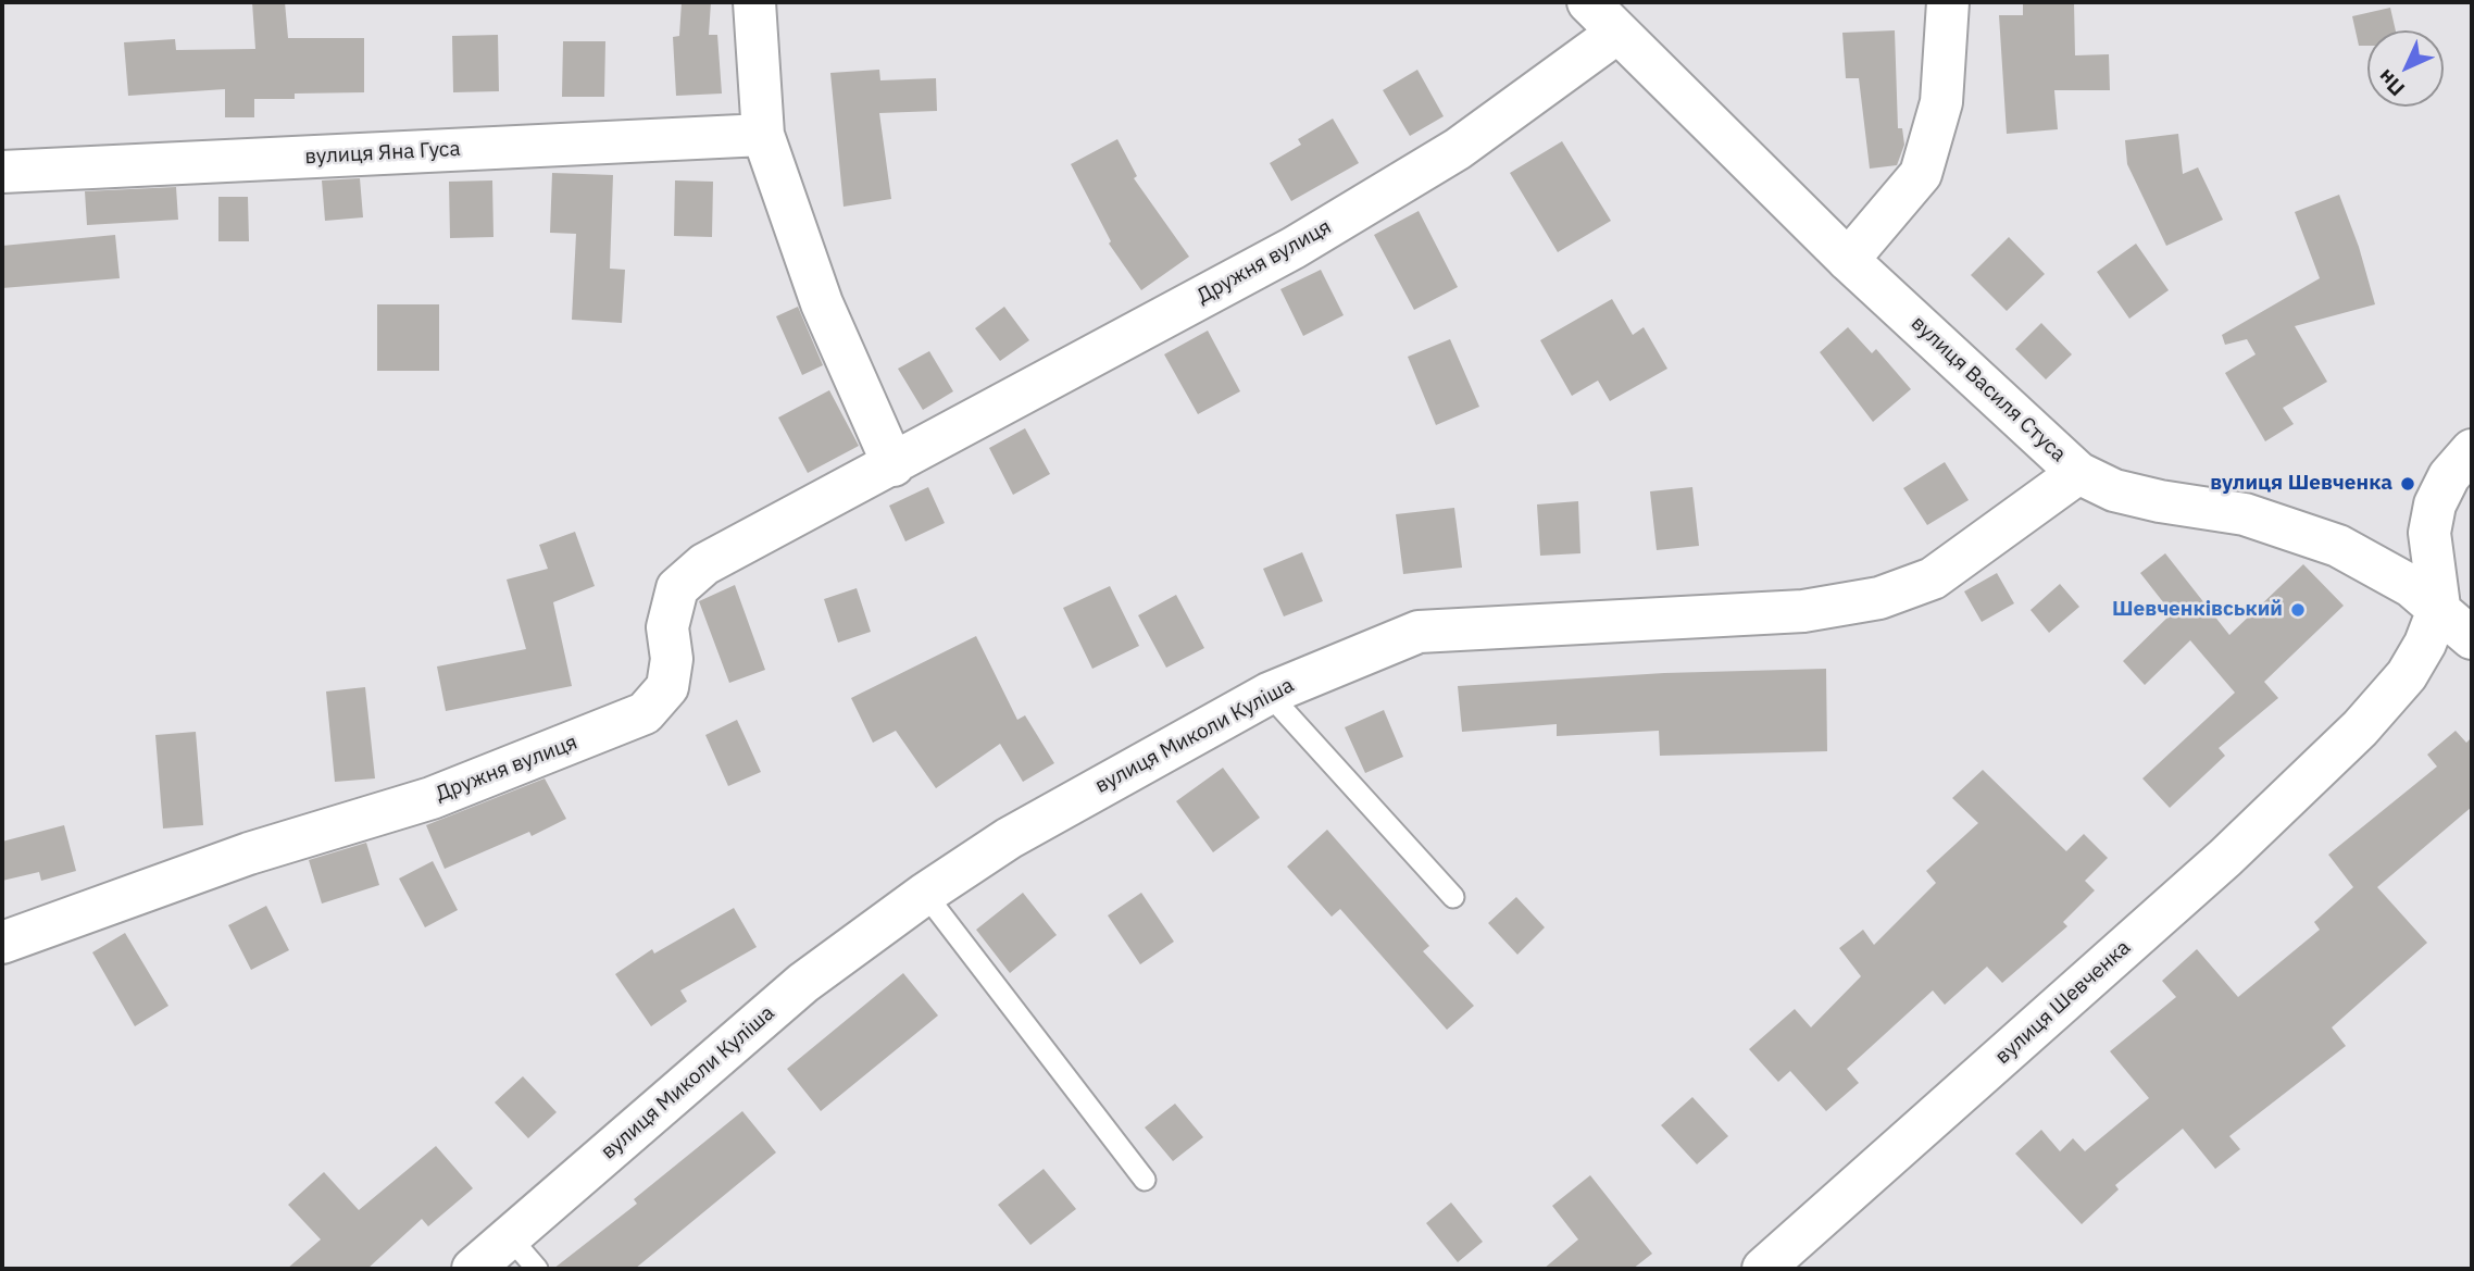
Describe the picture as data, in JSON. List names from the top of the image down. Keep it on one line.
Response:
{"streets":{"street":["вулиця Яна Гуса","Дружня вулиця","вулиця Василя Стуса","вулиця Миколи Куліша","вулиця Шевченка"]},"crossings":[["Дружня вулиця","вулиця Василя Стуса"],["вулиця Василя Стуса","вулиця Миколи Куліша"],["вулиця Василя Стуса","вулиця Шевченка"]],"places":["вулиця Шевченка","Шевченківський"],"north":"bottom left"}
